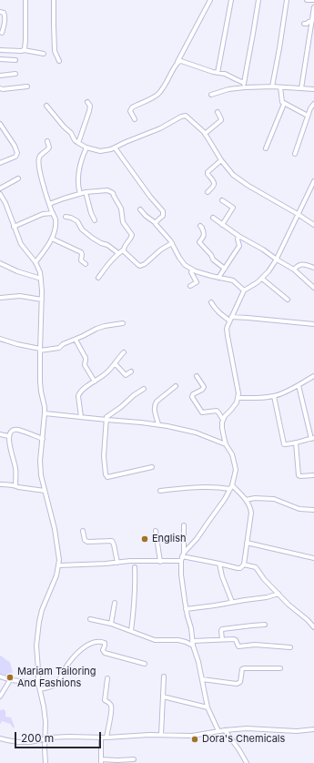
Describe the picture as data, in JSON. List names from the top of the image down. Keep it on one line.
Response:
{"places":["English","Mariam Tailoring And Fashions","Dora's Chemicals"],"scale_bar":"200 m"}
